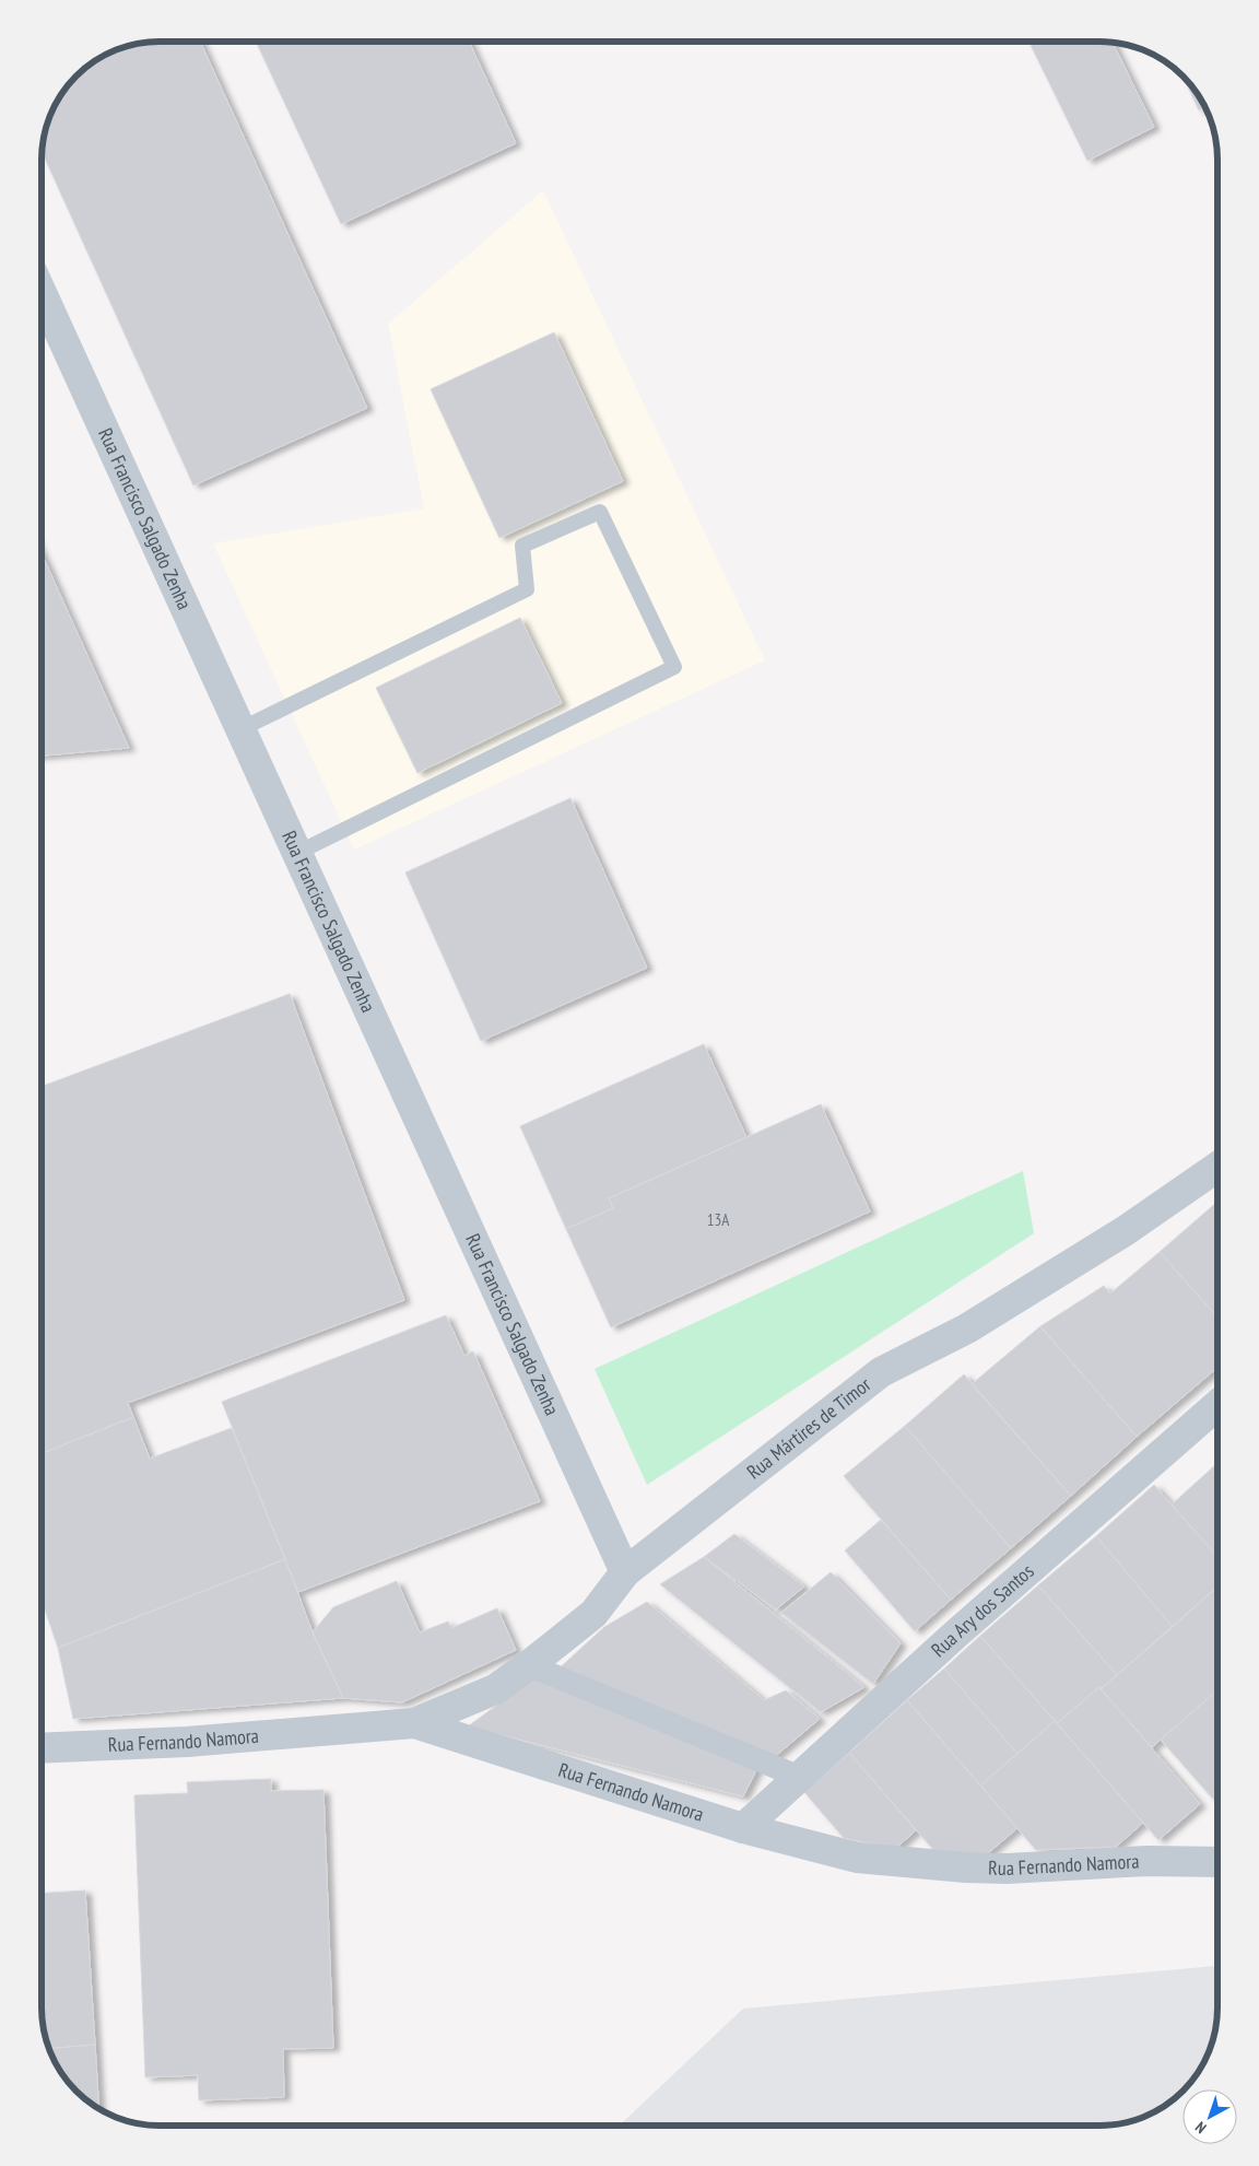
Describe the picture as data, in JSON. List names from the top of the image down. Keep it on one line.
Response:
{"streets":{"street":["Rua Francisco Salgado Zenha","Rua Mártires de Timor","Rua Ary dos Santos","Rua Fernando Namora"]},"crossings":[["Rua Francisco Salgado Zenha","Rua Mártires de Timor"],["Rua Mártires de Timor","Rua Fernando Namora"],["Rua Ary dos Santos","Rua Fernando Namora"]],"house_numbers":["13A"],"north":"bottom left"}
